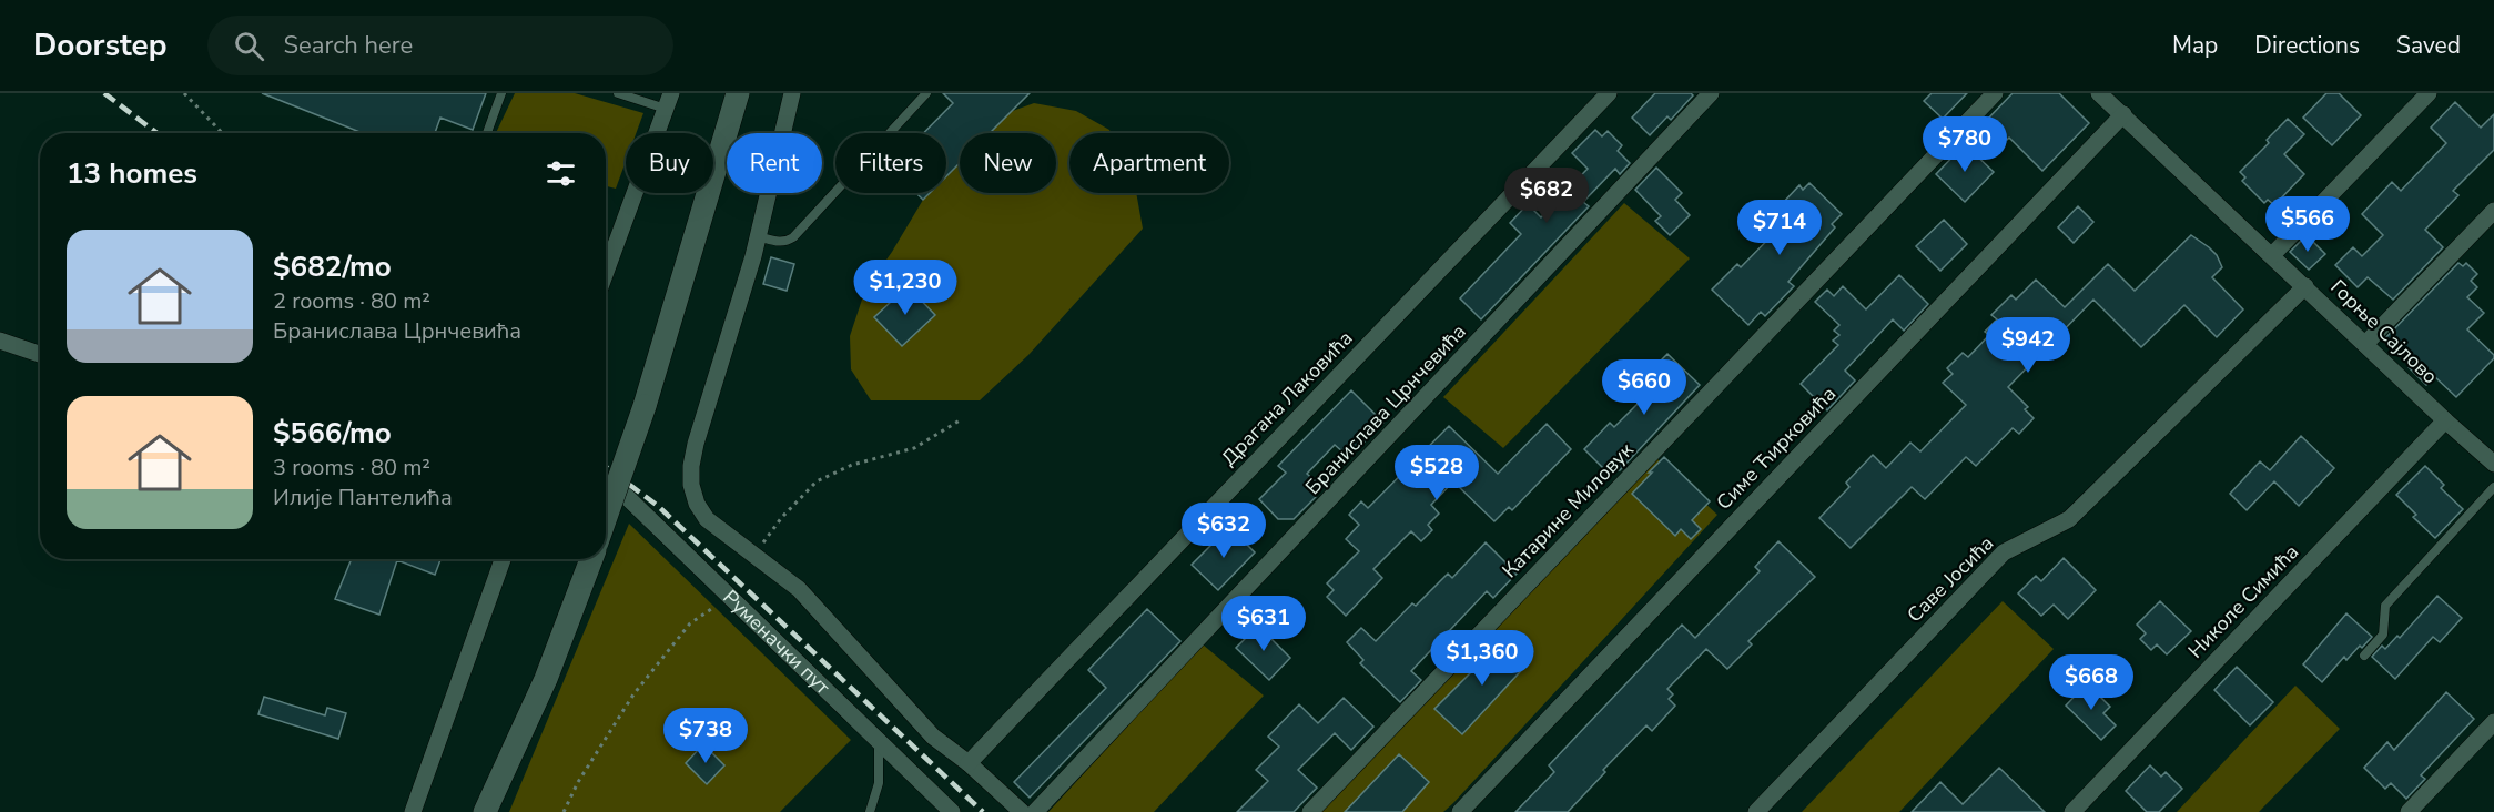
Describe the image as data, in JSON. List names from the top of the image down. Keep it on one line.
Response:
{"streets":{"street":["Горње Сајлово","Драгана Лаковића","Бранислава Црнчевића","Симе Ћирковића","Катарине Миловук","Саве Јосића","Николе Симића","Руменачки пут"]},"crossings":[["Горње Сајлово","Симе Ћирковића"],["Горње Сајлово","Саве Јосића"],["Горње Сајлово","Николе Симића"]],"page":{"header":"Doorstep","search":"Search here","nav":["Map","Directions","Saved"],"price":["$780","$682","$566","$714","$1,230","$942","$660","$528","$632","$631","$1,360","$668","$738"],"chip":["Buy","Rent","Filters","New","Apartment"],"heading":"13 homes","list":[{"name":"$682/mo","note":"2 rooms · 80 m² · Бранислава Црнчевића"},{"name":"$566/mo","note":"3 rooms · 80 m² · Илије Пантелића"}]}}
